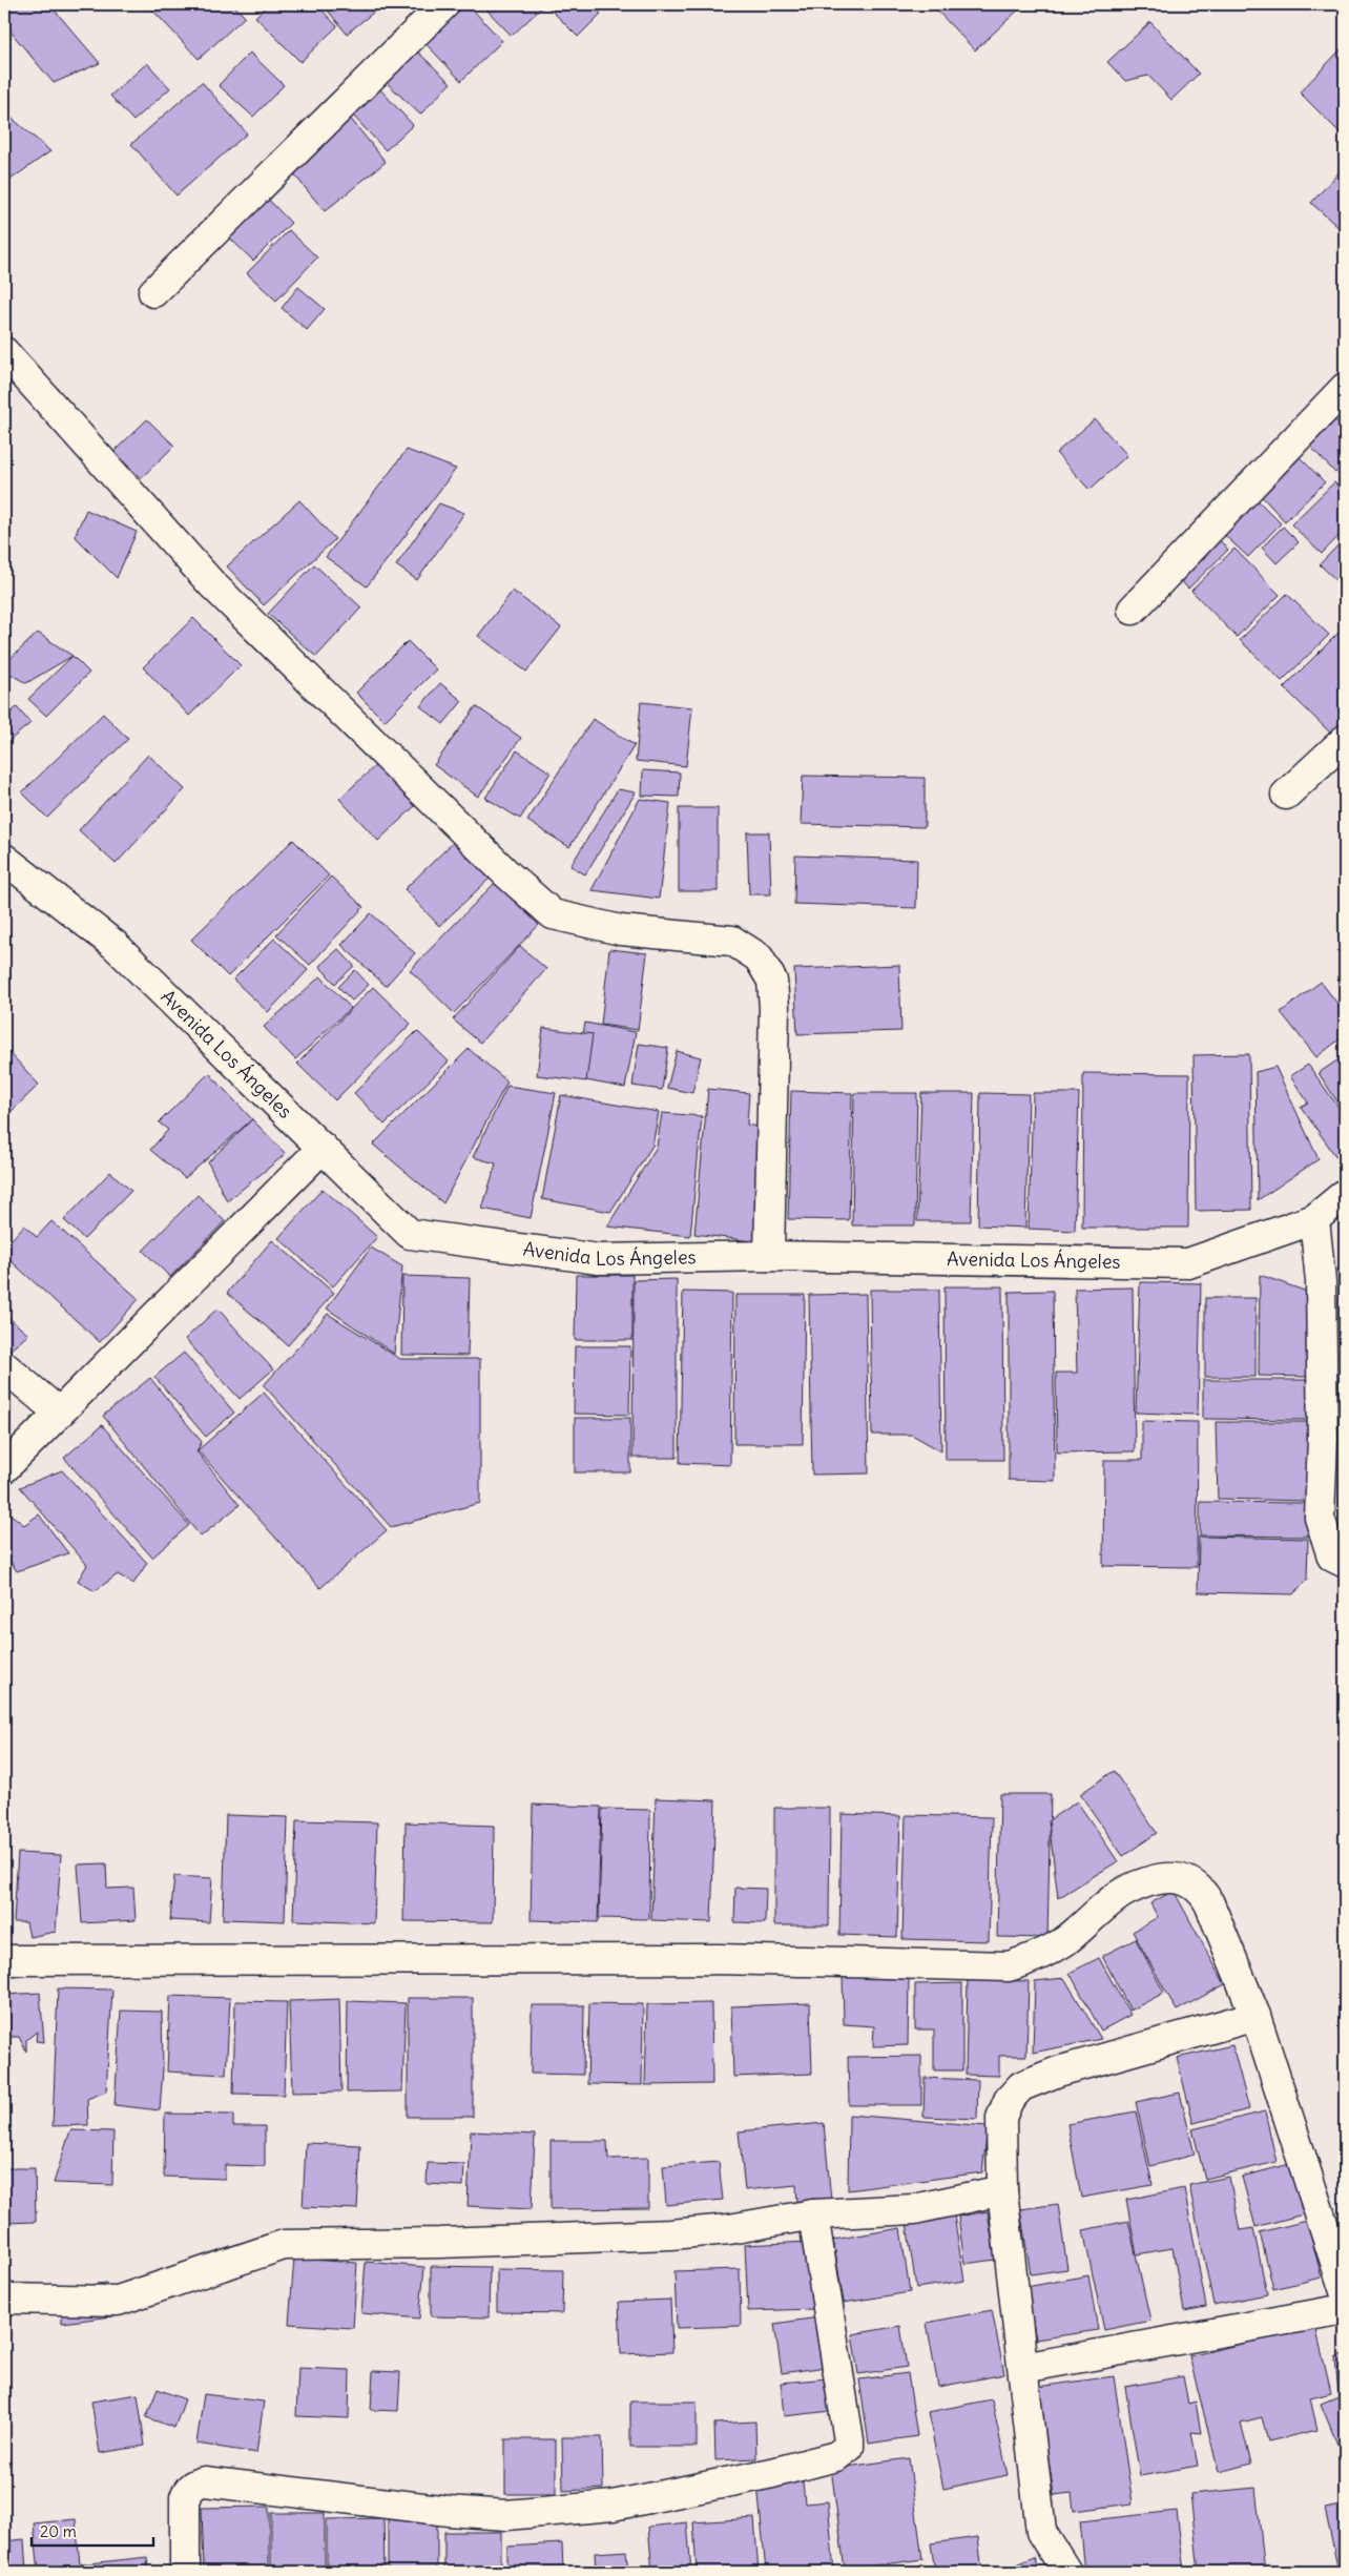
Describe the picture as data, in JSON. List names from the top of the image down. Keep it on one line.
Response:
{"streets":{"street":["Avenida Los Ángeles"]},"scale_bar":"20 m"}
